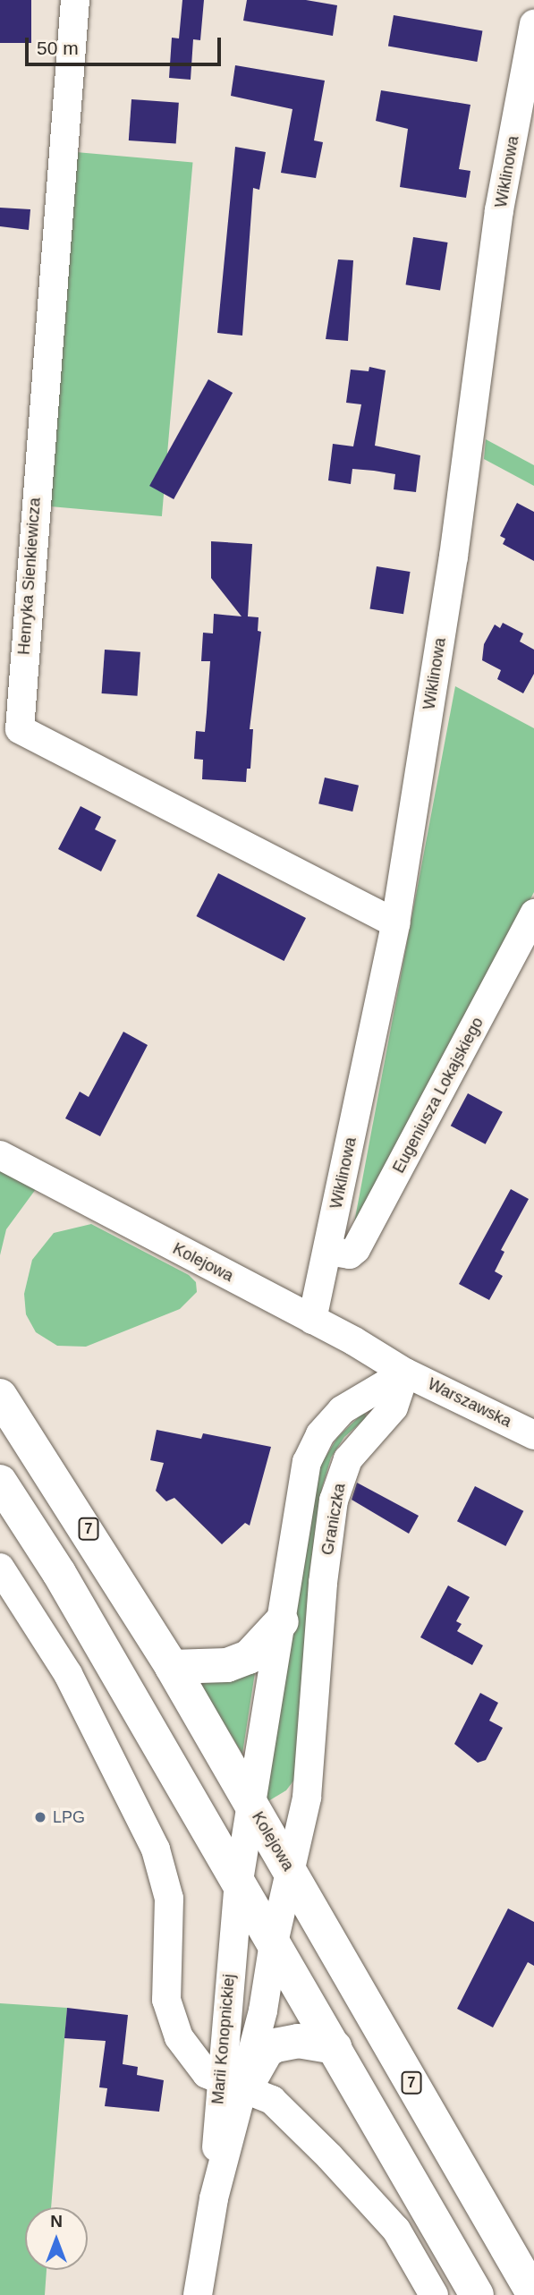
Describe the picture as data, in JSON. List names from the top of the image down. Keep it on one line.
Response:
{"streets":{"highway":["Kolejowa","7"],"street":["Wiklinowa","Henryka Sienkiewicza","Eugeniusza Lokajskiego","Warszawska","Graniczka","Marii Konopnickiej"]},"crossings":[["Wiklinowa","Henryka Sienkiewicza"],["Wiklinowa","Eugeniusza Lokajskiego"],["Wiklinowa","Kolejowa"],["Kolejowa","Warszawska"],["Kolejowa","Graniczka"],["Warszawska","Graniczka"],["Graniczka","Marii Konopnickiej"]],"places":["LPG"],"scale_bar":"50 m","north":"top"}
